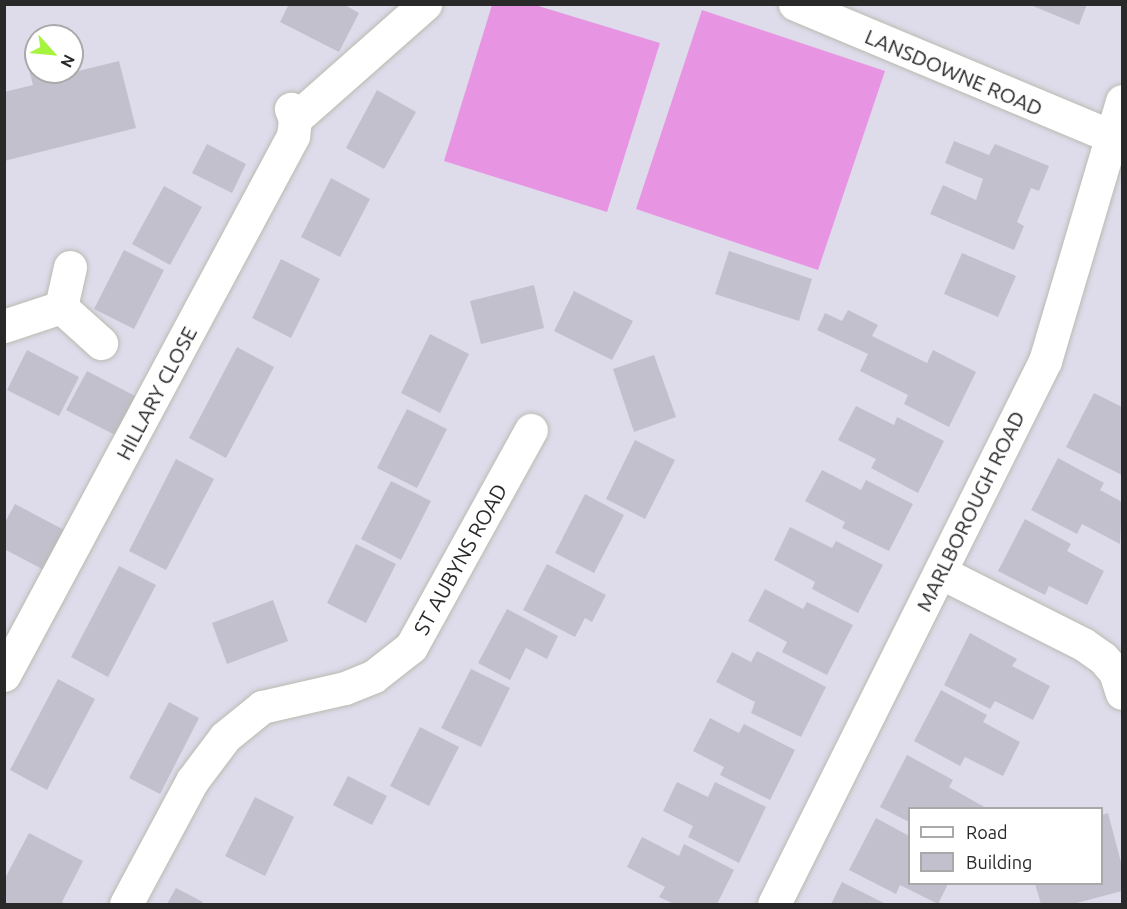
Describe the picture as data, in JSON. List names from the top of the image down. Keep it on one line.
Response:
{"streets":{"street":["LANSDOWNE ROAD","HILLARY CLOSE","MARLBOROUGH ROAD","ST AUBYNS ROAD"]},"crossings":[["LANSDOWNE ROAD","MARLBOROUGH ROAD"]],"legend":["Road","Building"],"north":"bottom right"}
